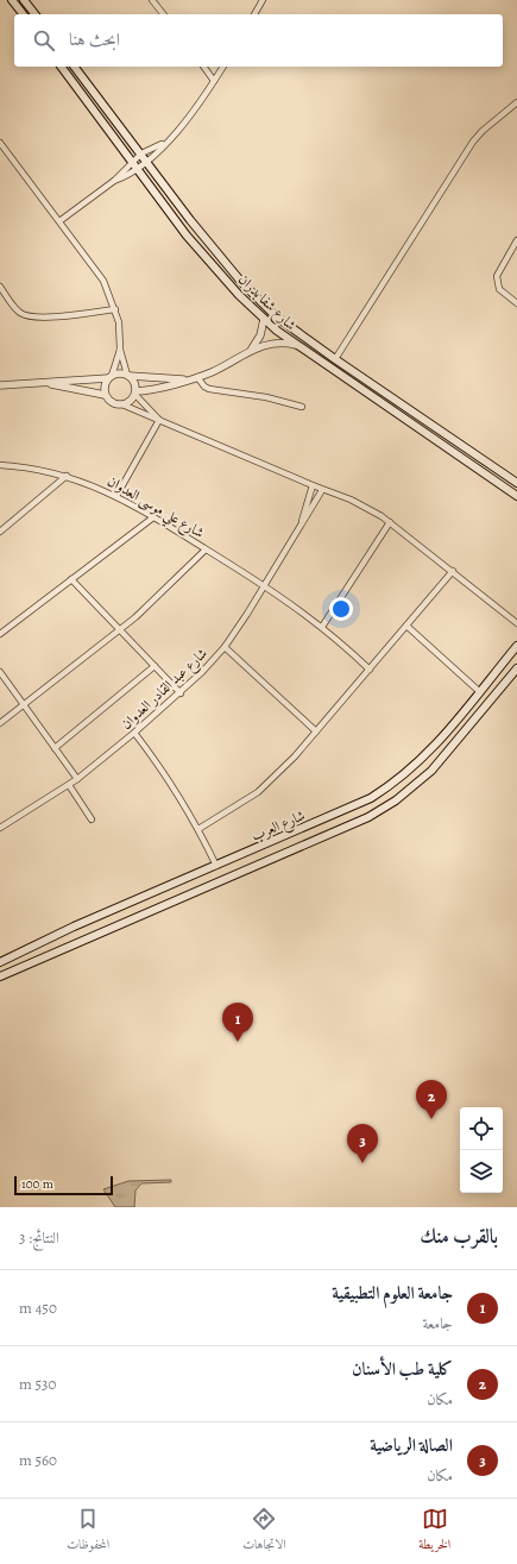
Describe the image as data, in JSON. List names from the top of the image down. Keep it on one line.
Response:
{"streets":{"main road":["شارع شفا بدران","شارع العرب"],"street":["شارع علي موسى العدوان","شارع عبد القادر العدوان"]},"crossings":[["شارع علي موسى العدوان","شارع عبد القادر العدوان"]],"scale_bar":"100 m","page":{"search":"ابحث هنا","pins":["1","2","3"],"scale":"100 m","heading":["بالقرب منك","النتائج: 3"],"list":[{"mark":"1","name":"جامعة العلوم التطبيقية","note":"جامعة","value":"450 m"},{"mark":"2","name":"كلية طب الأسنان","note":"مكان","value":"530 m"},{"mark":"3","name":"الصالة الرياضية","note":"مكان","value":"560 m"}],"nav":["الخريطة","الاتجاهات","المحفوظات"]}}
